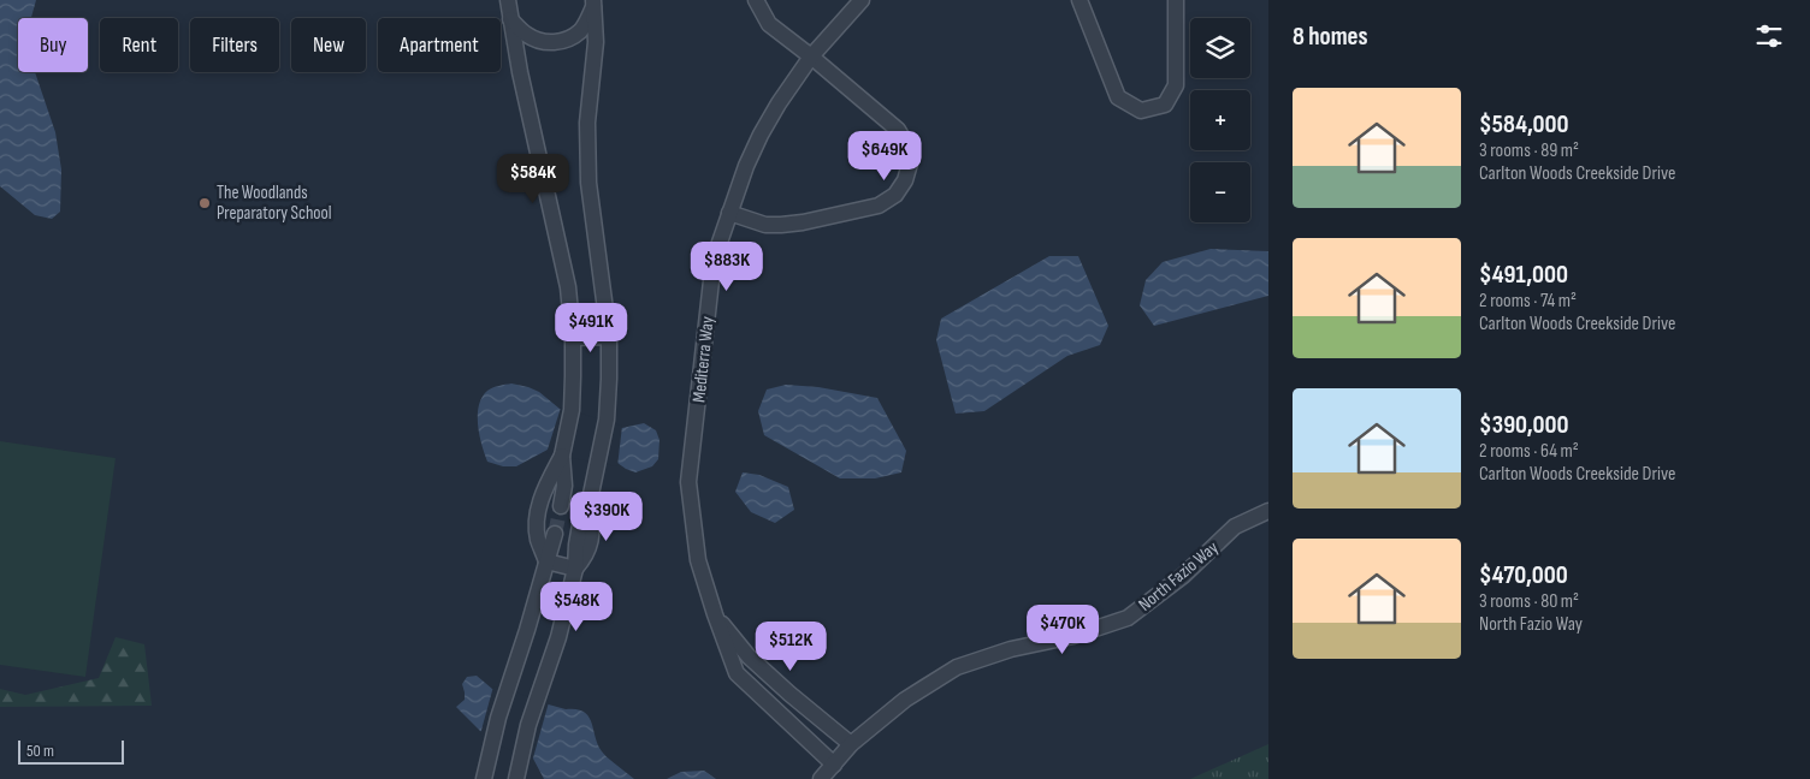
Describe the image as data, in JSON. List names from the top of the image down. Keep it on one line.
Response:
{"streets":{"street":["Mediterra Way","North Fazio Way"]},"crossings":[["Mediterra Way","North Fazio Way"]],"places":["The Woodlands Preparatory School"],"scale_bar":"50 m","page":{"heading":"8 homes","map_buttons":["+","−"],"chip":["Buy","Rent","Filters","New","Apartment"],"list":[{"name":"$584,000","note":"3 rooms · 89 m² · Carlton Woods Creekside Drive"},{"name":"$491,000","note":"2 rooms · 74 m² · Carlton Woods Creekside Drive"},{"name":"$390,000","note":"2 rooms · 64 m² · Carlton Woods Creekside Drive"},{"name":"$470,000","note":"3 rooms · 80 m² · North Fazio Way"}],"price":["$649K","$584K","$883K","$491K","$390K","$548K","$470K","$512K"],"scale":"50 m"}}
